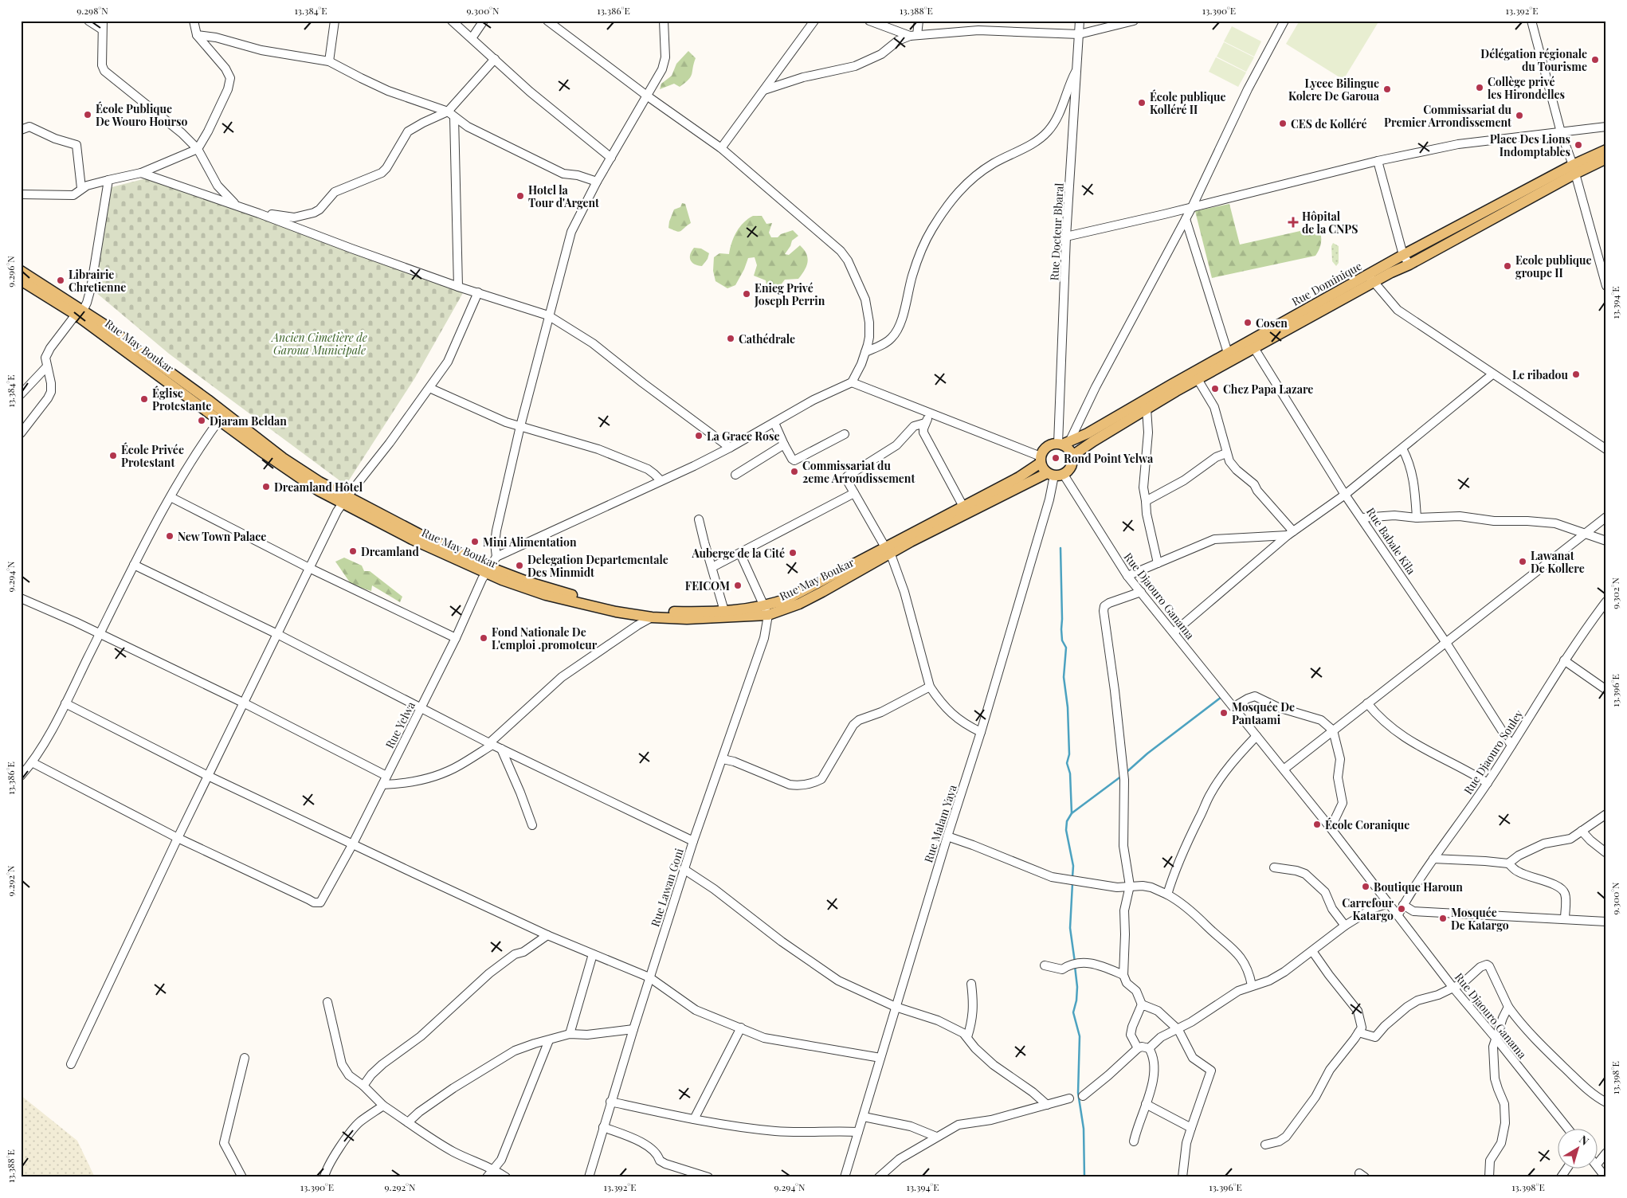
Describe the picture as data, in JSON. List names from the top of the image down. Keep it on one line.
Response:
{"streets":{"main road":["Rue Dominique","Rue May Boukar"],"street":["Rue Docteur Bbaral","Rue Babale Kila","Rue Djaouro Ganama","Rue Yelwa","Rue Djaouro Souley","Rue Malam Yaya","Rue Lawan Goni"]},"crossings":[["Rue Docteur Bbaral","Rue Dominique"],["Rue Docteur Bbaral","Rue May Boukar"],["Rue Docteur Bbaral","Rue Djaouro Ganama"],["Rue Docteur Bbaral","Rue Malam Yaya"],["Rue Dominique","Rue May Boukar"],["Rue Dominique","Rue Babale Kila"],["Rue Dominique","Rue Djaouro Ganama"],["Rue Dominique","Rue Malam Yaya"],["Rue May Boukar","Rue Djaouro Ganama"],["Rue May Boukar","Rue Yelwa"],["Rue May Boukar","Rue Malam Yaya"],["Rue May Boukar","Rue Lawan Goni"],["Rue Babale Kila","Rue Djaouro Souley"],["Rue Djaouro Ganama","Rue Djaouro Souley"],["Rue Djaouro Ganama","Rue Malam Yaya"]],"parks":["Ancien Cimetière de Garoua Municipale"],"places":{"other":["Délégation régionale du Tourisme","Collège privé les Hirondelles","Lycee Bilingue Kolere De Garoua","École publique Kolléré II","École Publique De Wouro Hourso","Commissariat du Premier Arrondissement","CES de Kolléré","Place Des Lions Indomptables","Hotel la Tour d'Argent","Ecole publique groupe II","Librairie Chretienne","Enieg Privé Joseph Perrin","Cosen","Cathédrale","Le ribadou","Chez Papa Lazare","Église Protestante","Djaram Beldan","La Grace Rose","École Privée Protestant","Rond Point Yelwa","Commissariat du 2eme Arrondissement","Dreamland Hôtel","New Town Palace","Mini Alimentation","Dreamland","Auberge de la Cité","Lawanat De Kollere","Delegation Departementale Des Minmidt","FEICOM","Fond Nationale De L'emploi .promoteur","Mosquée De Pantaami","École Coranique","Boutique Haroun","Carrefour Katargo","Mosquée De Katargo"],"health":["Hôpital de la CNPS"]},"north":"top right","coordinates":["9.298°N","13.384°E","9.300°N","13.386°E","13.388°E","13.390°E","13.392°E","9.296°N","13.394°E","9.294°N","9.302°N","13.396°E","9.292°N","13.398°E"]}
